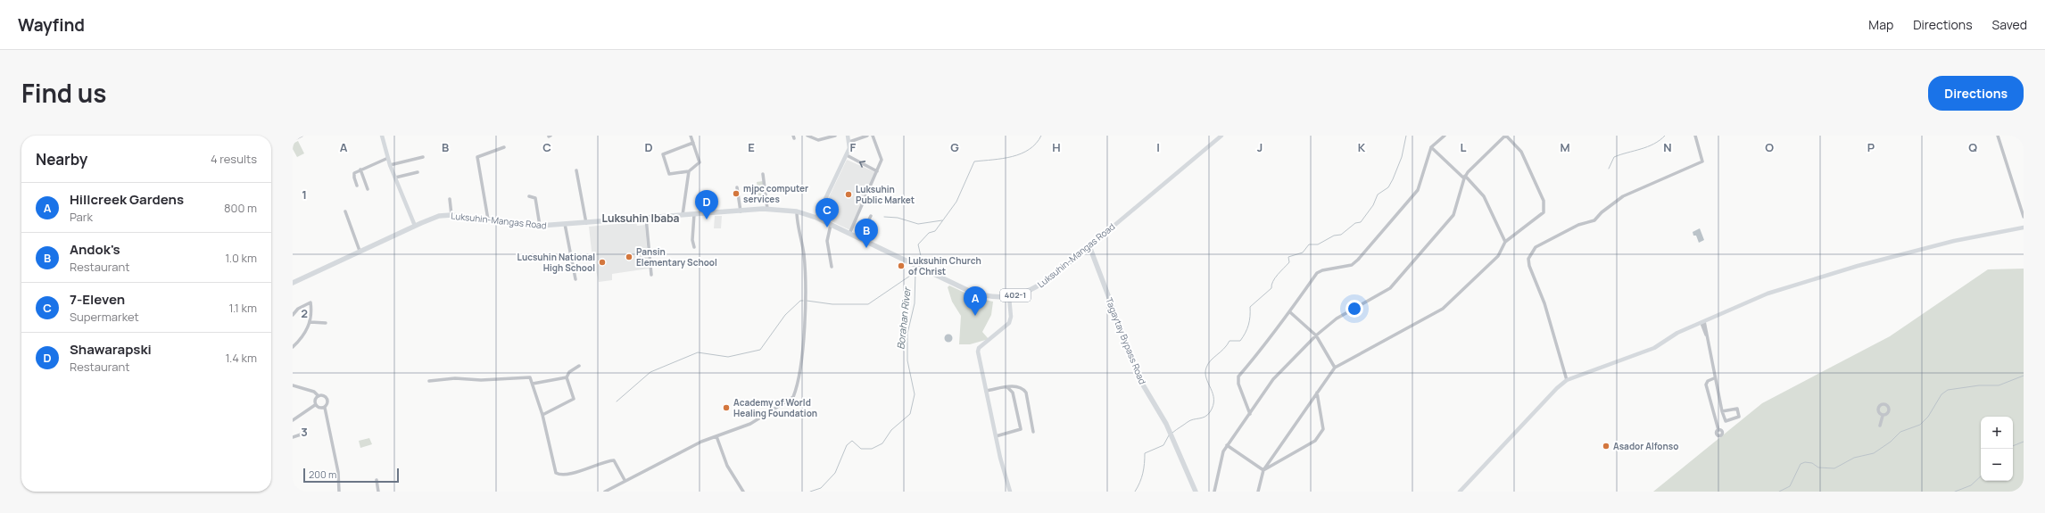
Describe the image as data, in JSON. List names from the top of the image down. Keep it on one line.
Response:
{"streets":{"main road":["Luksuhin-Mangas Road","402-1","Tagaytay Bypass Road"]},"crossings":[["Luksuhin-Mangas Road","Tagaytay Bypass Road"]],"districts":["Luksuhin Ibaba"],"water":["Borahan River"],"places":["mjpc computer services","Luksuhin Public Market","Pansin Elementary School","Lucsuhin National High School","Luksuhin Church of Christ","Academy of World Healing Foundation","Asador Alfonso"],"scale_bar":"200 m","page":{"header":"Wayfind","nav":["Map","Directions","Saved"],"title":"Find us","buttons":"Directions","heading":["Nearby","4 results"],"list":[{"mark":"A","name":"Hillcreek Gardens","note":"Park","value":"800 m"},{"mark":"B","name":"Andok's","note":"Restaurant","value":"1.0 km"},{"mark":"C","name":"7-Eleven","note":"Supermarket","value":"1.1 km"},{"mark":"D","name":"Shawarapski","note":"Restaurant","value":"1.4 km"}],"pins":["D","C","B","A"],"map_buttons":["+","−"],"scale":"200 m"},"grid":{"columns":["A","B","C","D","E","F","G","H","I","J","K","L","M","N","O","P","Q"],"rows":["1","2","3"]}}
